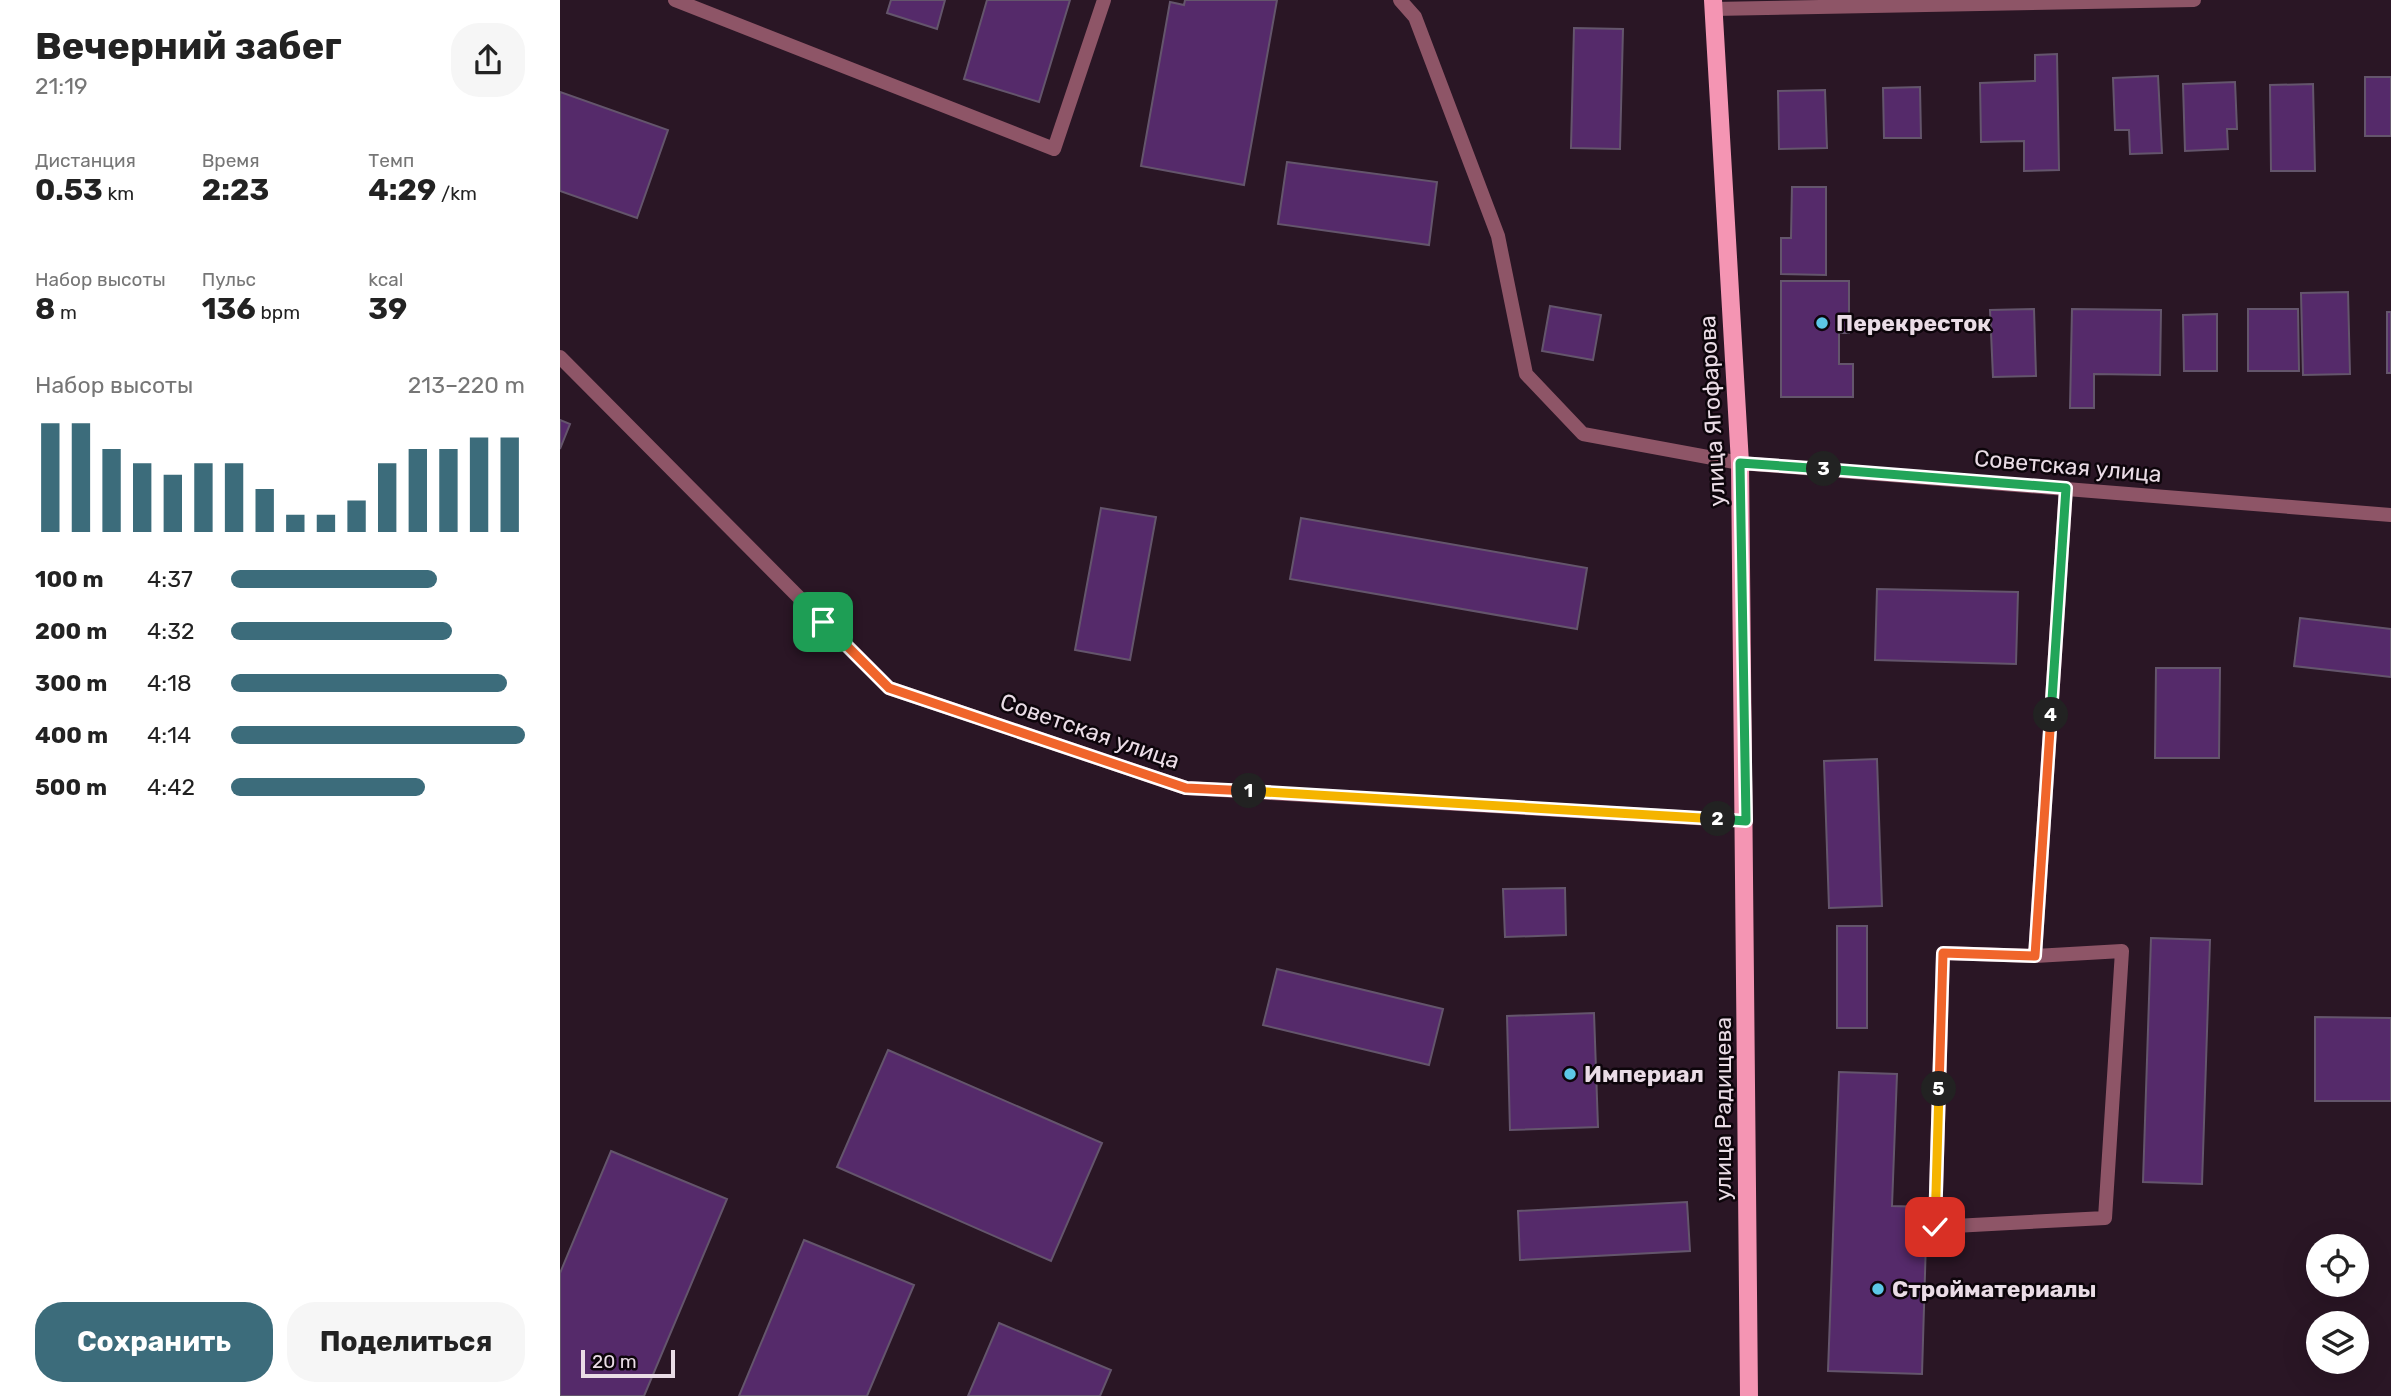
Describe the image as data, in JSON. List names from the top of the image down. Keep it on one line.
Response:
{"streets":{"main road":["улица Ягофарова","улица Радищева"],"street":["Советская улица"]},"crossings":[["улица Ягофарова","Советская улица"],["улица Ягофарова","улица Радищева"],["Советская улица","улица Радищева"]],"places":["Перекресток","Империал","Стройматериалы"],"scale_bar":"20 m","page":{"heading":["Вечерний забег","21:19"],"stats":[["Дистанция","0.53 km"],["Время","2:23"],["Темп","4:29 /km"],["Набор высоты","8 m"],["Пульс","136 bpm"],["kcal","39"]],"chart":["Набор высоты","213–220 m"],"pins":["3","4","1","2","5"],"list":[{"name":"100 m","note":"4:37"},{"name":"200 m","note":"4:32"},{"name":"300 m","note":"4:18"},{"name":"400 m","note":"4:14"},{"name":"500 m","note":"4:42"}],"buttons":["Сохранить","Поделиться"],"scale":"20 m"}}
